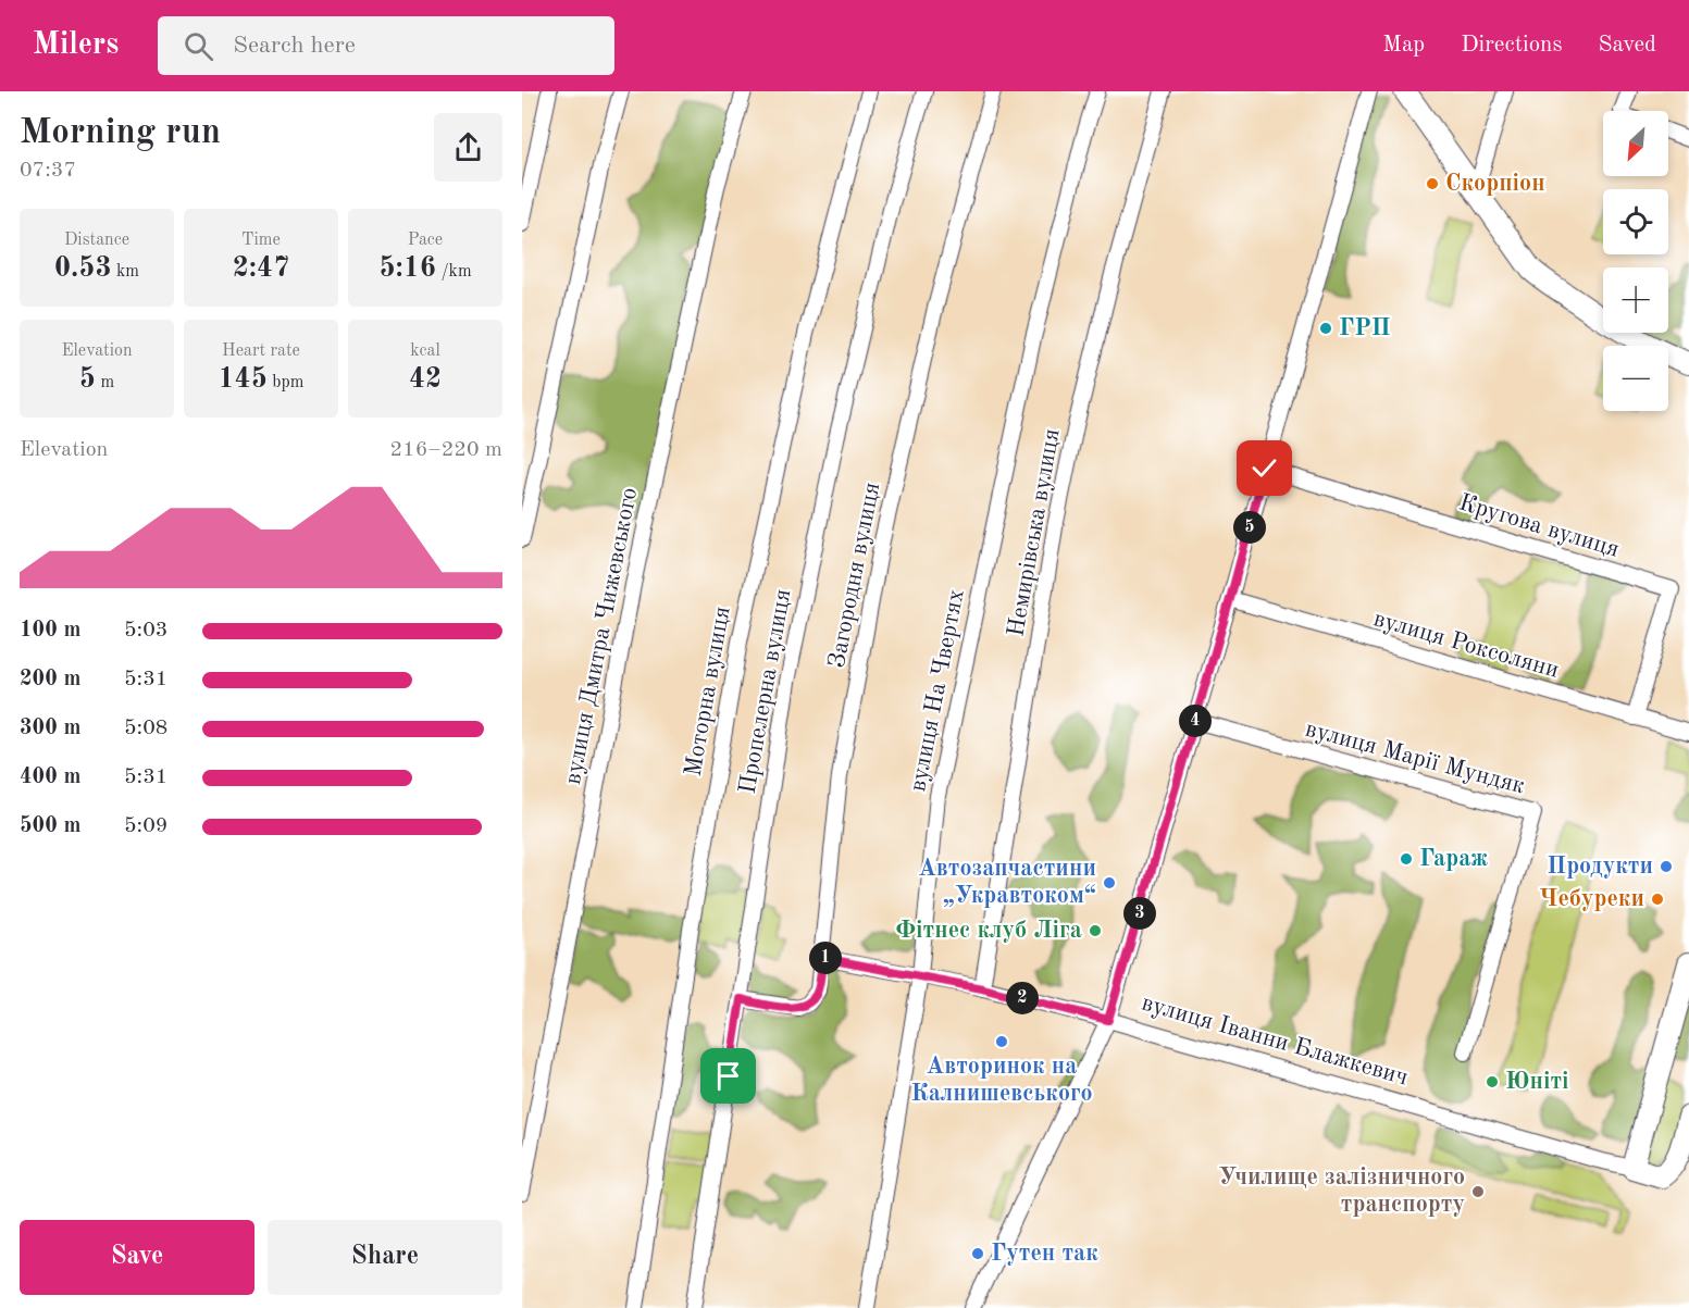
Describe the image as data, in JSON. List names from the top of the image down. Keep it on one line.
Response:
{"streets":{"street":["Кругова вулиця","Немирівська вулиця","Загородня вулиця","вулиця Дмитра Чижевського","вулиця Роксоляни","вулиця На Чвертях","Моторна вулиця","Пропелерна вулиця","вулиця Марії Мундяк","вулиця Іванни Блажкевич"]},"crossings":[["Кругова вулиця","вулиця Роксоляни"],["Немирівська вулиця","вулиця Іванни Блажкевич"],["Загородня вулиця","Пропелерна вулиця"],["Загородня вулиця","вулиця Іванни Блажкевич"],["вулиця На Чвертях","вулиця Іванни Блажкевич"]],"places":["Скорпіон","ГРП","Гараж","Продукти","Автозапчастини „Укравтоком“","Чебуреки","Фітнес клуб Ліга","Авторинок на Калнишевського","Юніті","Училище залізничного транспорту","Гутен так"],"north":"bottom left","page":{"header":"Milers","search":"Search here","nav":["Map","Directions","Saved"],"heading":["Morning run","07:37"],"map_buttons":["+","−"],"stats":[["Distance","0.53 km"],["Time","2:47"],["Pace","5:16 /km"],["Elevation","5 m"],["Heart rate","145 bpm"],["kcal","42"]],"chart":["Elevation","216–220 m"],"pins":["5","4","3","1","2"],"list":[{"name":"100 m","note":"5:03"},{"name":"200 m","note":"5:31"},{"name":"300 m","note":"5:08"},{"name":"400 m","note":"5:31"},{"name":"500 m","note":"5:09"}],"buttons":["Save","Share"]}}
